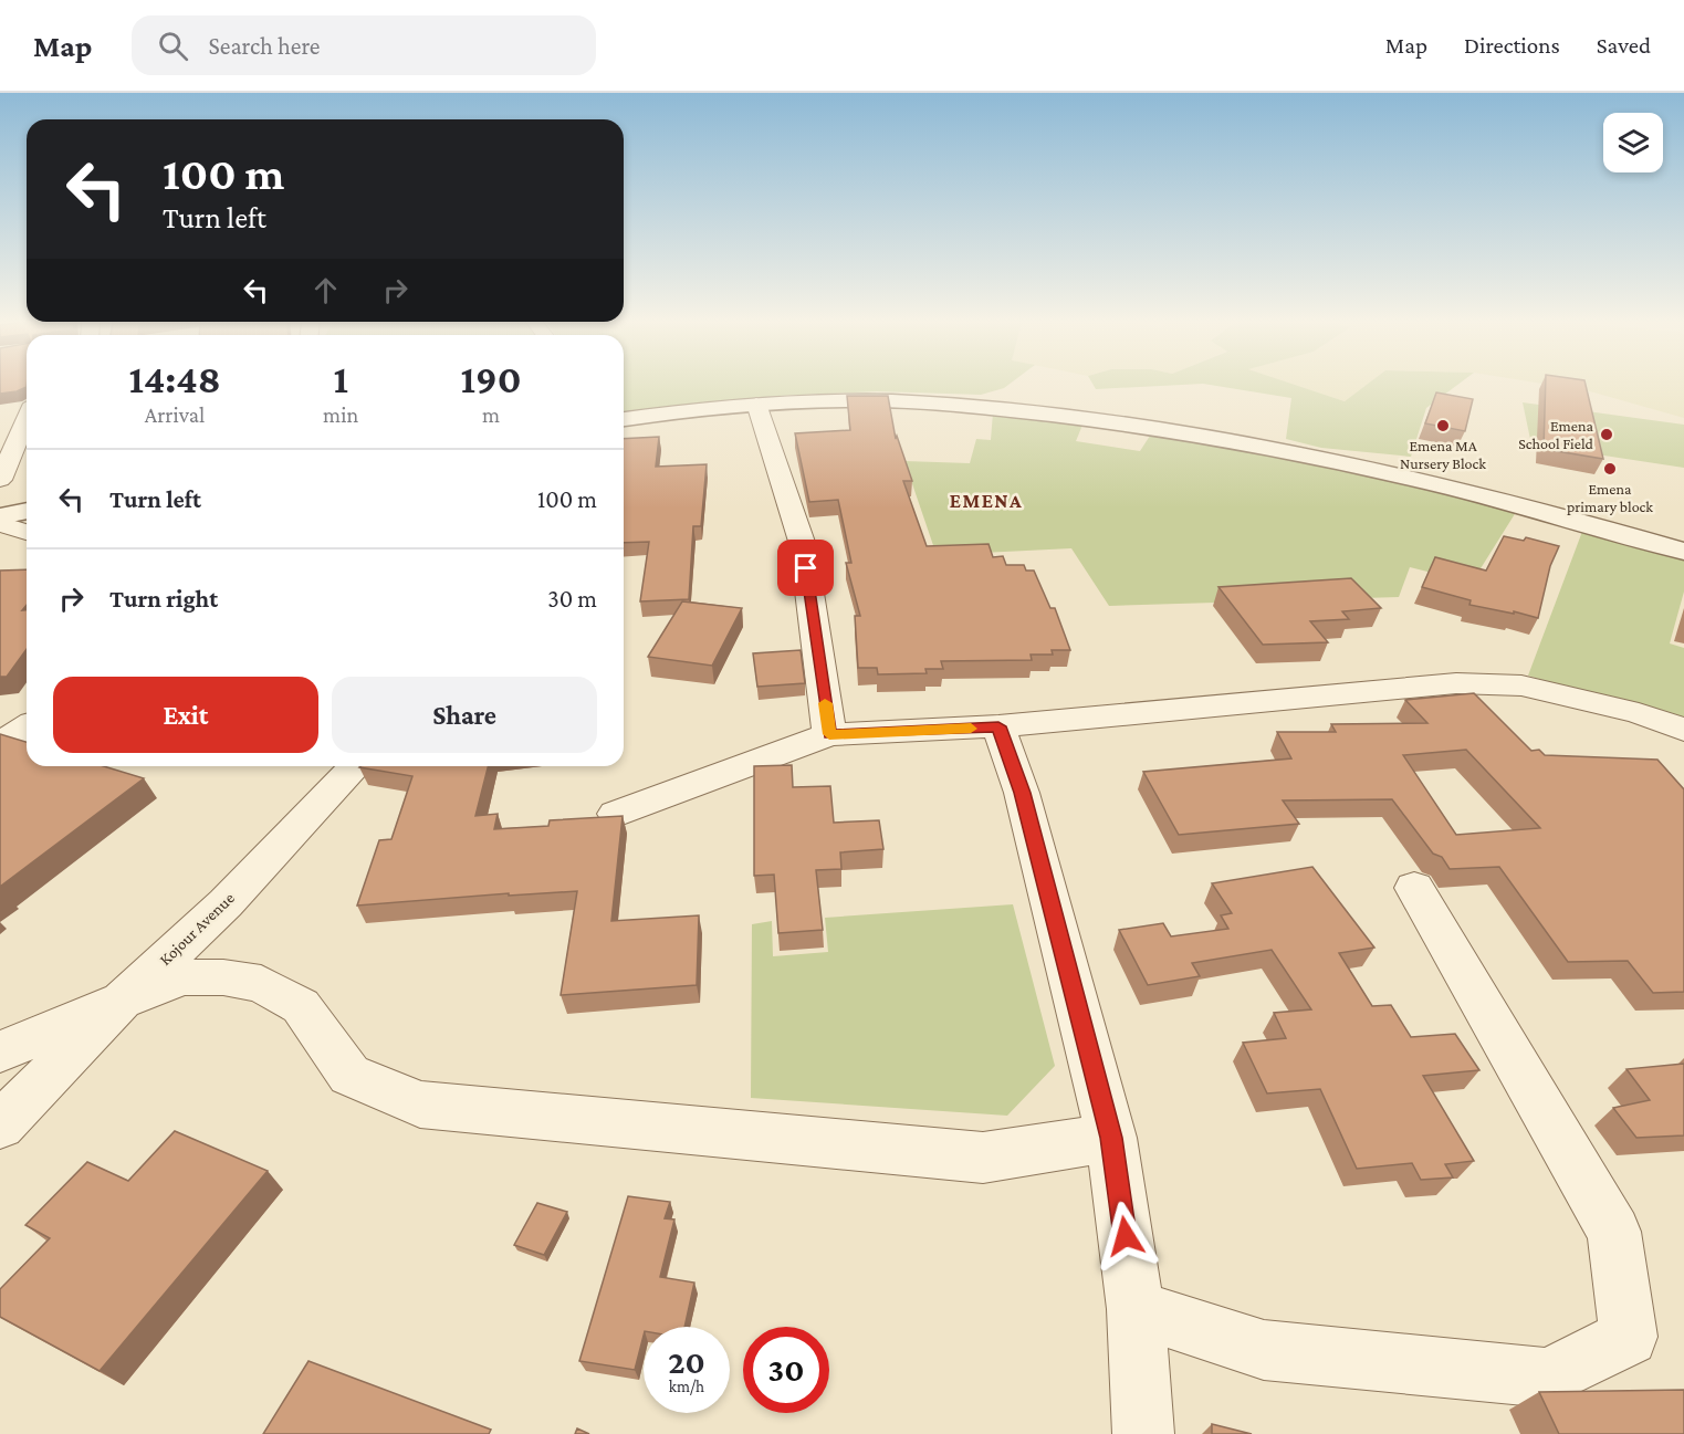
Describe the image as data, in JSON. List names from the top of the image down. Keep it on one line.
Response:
{"streets":{"street":["Kojour Avenue"]},"districts":["EMENA"],"places":["Emena MA Nursery Block","Emena School Field","Emena primary block"],"page":{"header":"Map","search":"Search here","nav":["Map","Directions","Saved"],"turn":["100 m","Turn left"],"eta":["14:48","Arrival","1","min","190","m"],"list":[{"name":"Turn left","value":"100 m"},{"name":"Turn right","value":"30 m"}],"buttons":["Exit","Share"],"speed":"20 km/h","limit":"30"}}
